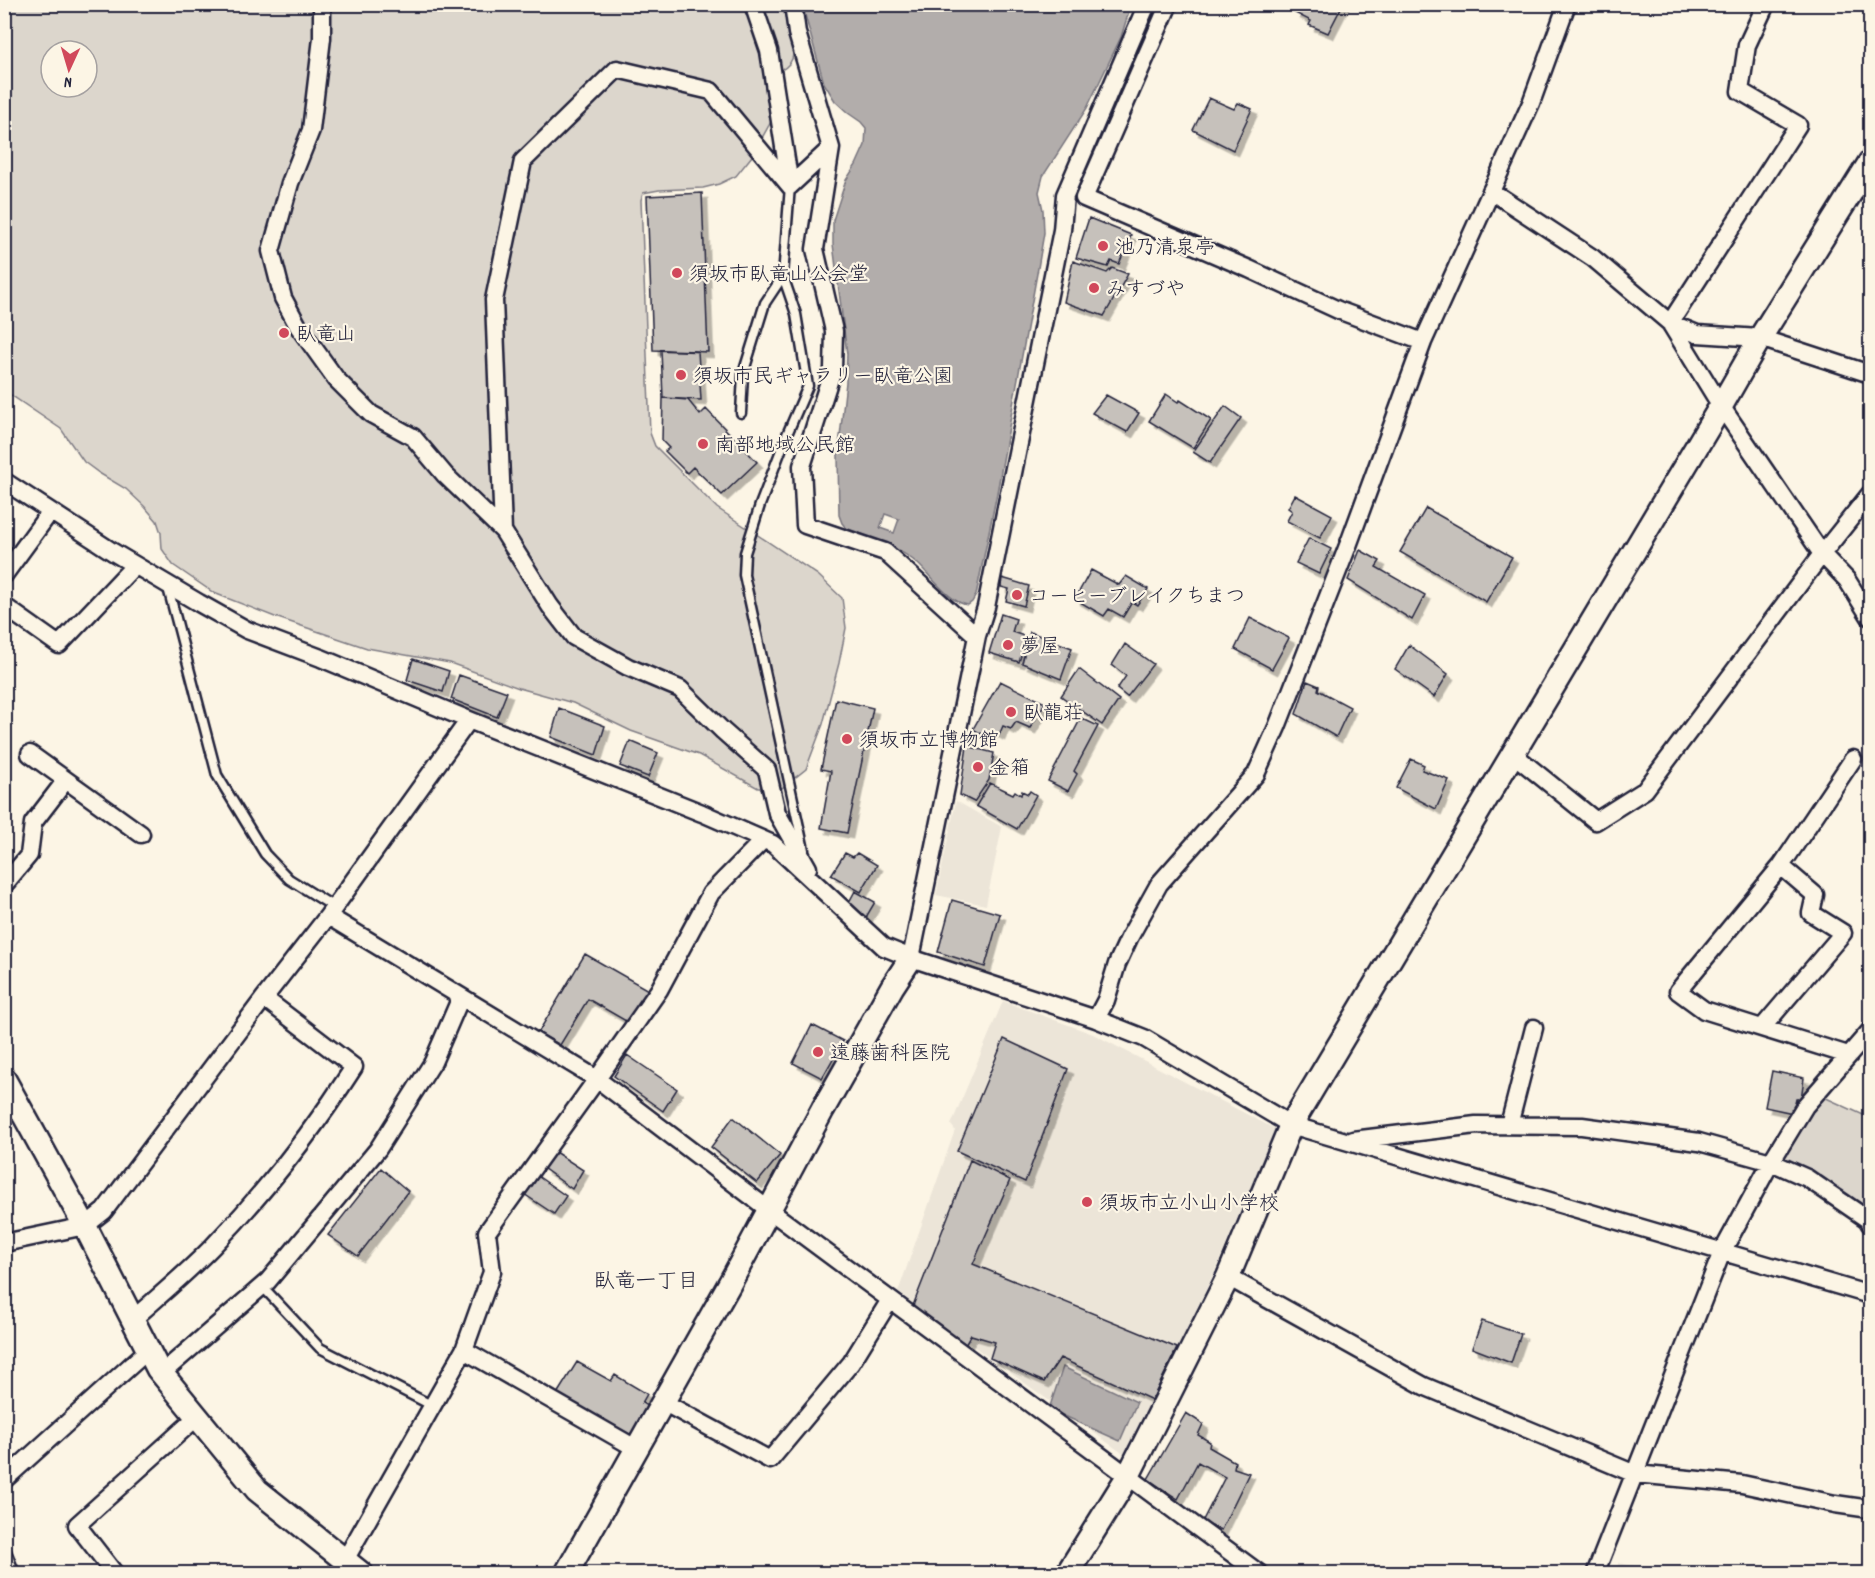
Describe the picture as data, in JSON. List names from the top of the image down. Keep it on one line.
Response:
{"districts":["臥竜一丁目"],"places":["池乃清泉亭","須坂市臥竜山公会堂","みすづや","臥竜山","須坂市民ギャラリー臥竜公園","南部地域公民館","コーヒーブレイクちまつ","夢屋","臥龍荘","須坂市立博物館","金箱","遠藤歯科医院","須坂市立小山小学校"],"north":"bottom"}
